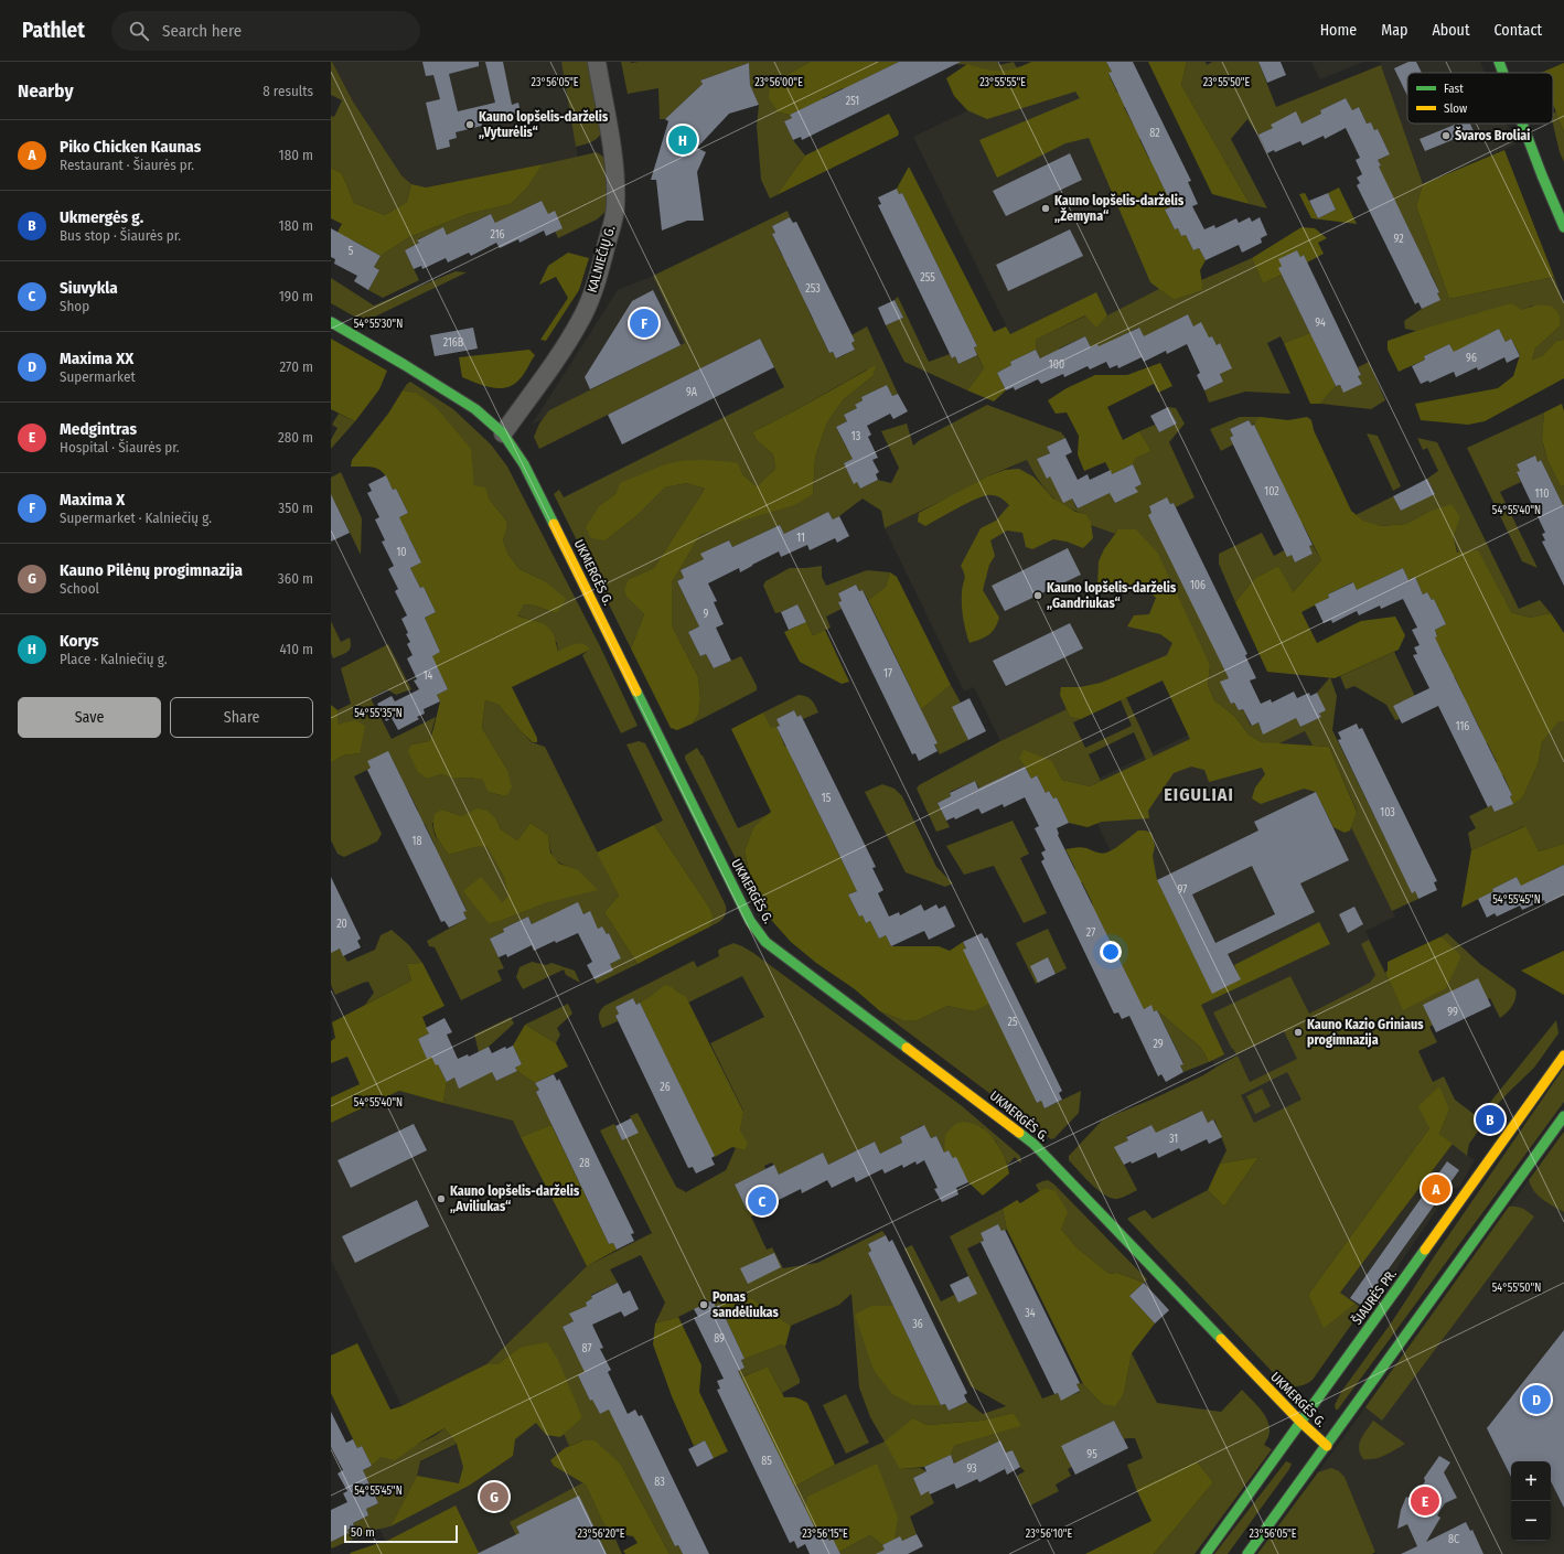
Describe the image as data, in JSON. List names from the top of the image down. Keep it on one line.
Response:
{"streets":{"street":["KALNIEČIŲ G.","UKMERGĖS G.","ŠIAURĖS PR."]},"crossings":[["KALNIEČIŲ G.","UKMERGĖS G."],["UKMERGĖS G.","ŠIAURĖS PR."]],"districts":["EIGULIAI"],"places":["Kauno lopšelis-darželis „Vyturėlis“","Švaros Broliai","Kauno lopšelis-darželis „Žemyna“","Kauno lopšelis-darželis „Gandriukas“","Kauno Kazio Griniaus progimnazija","Kauno lopšelis-darželis „Aviliukas“","Ponas sandėliukas"],"house_numbers":["251","82","216","92","5","255","253","94","216B","96","100","9A","13","102","110","11","10","106","9","17","14","116","15","103","18","97","20","27","99","25","29","26","31","28","34","36","89","87","95","85","93","83","8C"],"legend":["Fast","Slow"],"scale_bar":"50 m","page":{"header":"Pathlet","search":"Search here","nav":["Home","Map","About","Contact"],"heading":["Nearby","8 results"],"list":[{"mark":"A","name":"Piko Chicken Kaunas","note":"Restaurant · Šiaurės pr.","value":"180 m"},{"mark":"B","name":"Ukmergės g.","note":"Bus stop · Šiaurės pr.","value":"180 m"},{"mark":"C","name":"Siuvykla","note":"Shop","value":"190 m"},{"mark":"D","name":"Maxima XX","note":"Supermarket","value":"270 m"},{"mark":"E","name":"Medgintras","note":"Hospital · Šiaurės pr.","value":"280 m"},{"mark":"F","name":"Maxima X","note":"Supermarket · Kalniečių g.","value":"350 m"},{"mark":"G","name":"Kauno Pilėnų progimnazija","note":"School","value":"360 m"},{"mark":"H","name":"Korys","note":"Place · Kalniečių g.","value":"410 m"}],"pins":["H","F","B","A","C","D","G","E"],"buttons":["Save","Share"],"map_buttons":["+","−"],"scale":"50 m"},"coordinates":["23°56'00\"E","23°55'55\"E","23°55'50\"E","23°56'05\"E","54°55'30\"N","54°55'40\"N","54°55'35\"N","54°55'45\"N","54°55'50\"N","23°56'20\"E","23°56'15\"E","23°56'10\"E"]}
